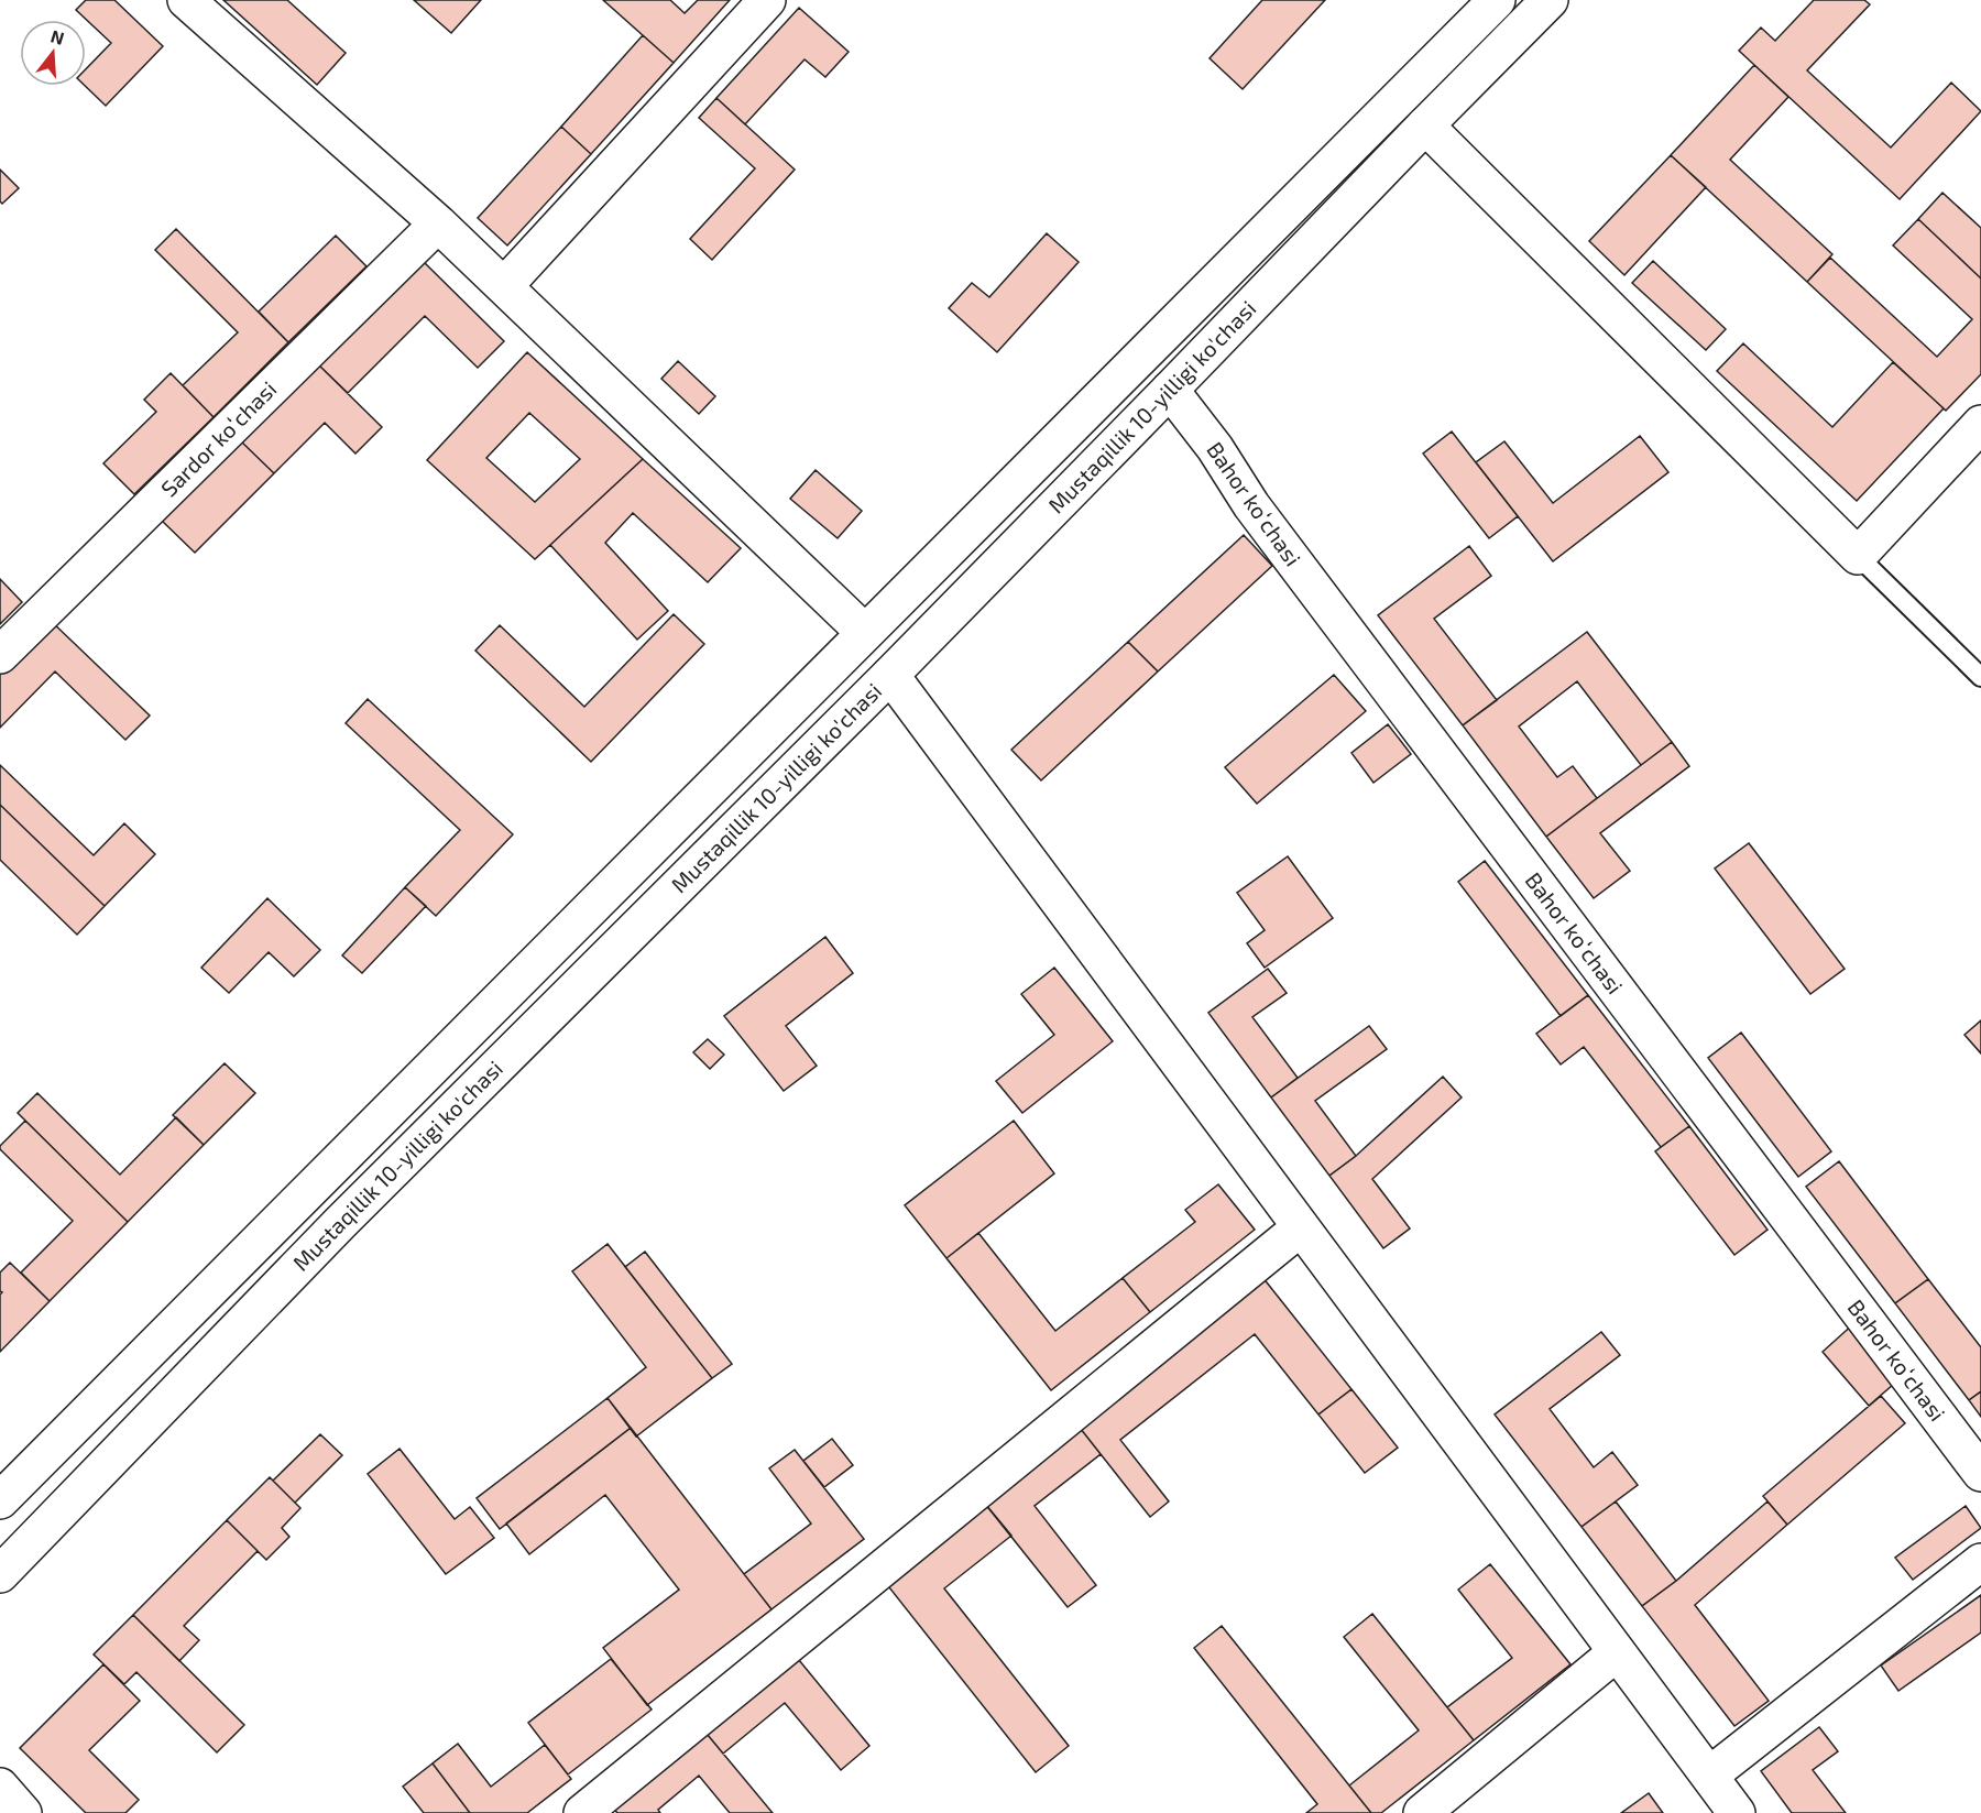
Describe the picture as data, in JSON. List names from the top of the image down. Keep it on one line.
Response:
{"streets":{"street":["Mustaqillik 10-yilligi ko'chasi","Sardor koʻchasi","Bahor koʻchasi"]},"crossings":[["Mustaqillik 10-yilligi ko'chasi","Bahor koʻchasi"]],"north":"top"}
